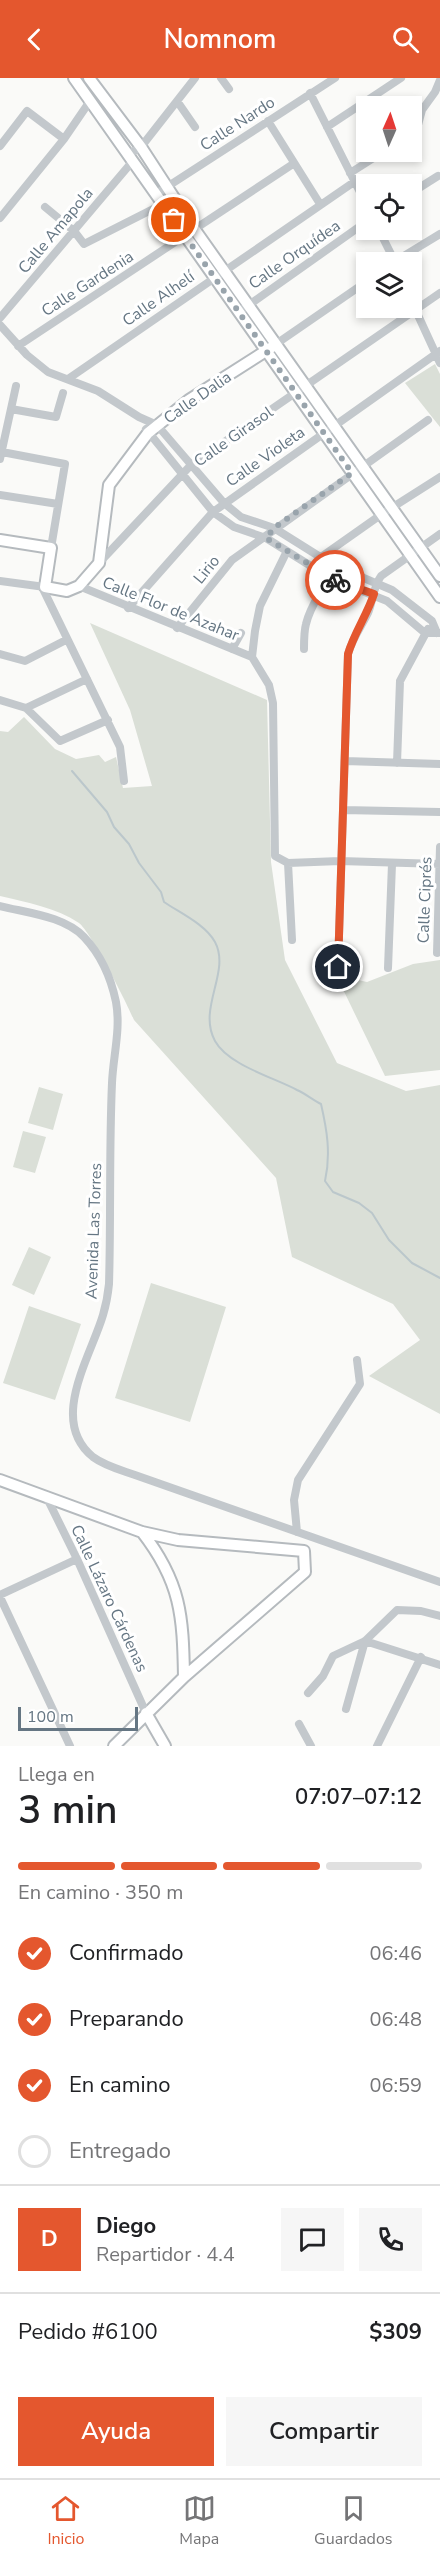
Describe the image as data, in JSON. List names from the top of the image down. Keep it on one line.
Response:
{"streets":{"main road":["Calle Dalia","Calle Girasol"],"street":["Calle Nardo","Calle Amapola","Calle Orquídea","Calle Gardenia","Calle Alhelí","Calle Violeta","Lirio","Calle Flor de Azahar","Calle Ciprés","Avenida Las Torres","Calle Lázaro Cárdenas"]},"crossings":[["Calle Dalia","Calle Girasol"],["Calle Girasol","Calle Flor de Azahar"],["Calle Violeta","Calle Flor de Azahar"],["Lirio","Calle Flor de Azahar"]],"scale_bar":"100 m","north":"top","page":{"header":"Nomnom","scale":"100 m","heading":["3 min","Llega en","07:07–07:12"],"panel":["Diego","Repartidor · 4.4","Pedido #6100","$309"],"bar":"En camino · 350 m","list":[["Confirmado","06:46"],["Preparando","06:48"],["En camino","06:59"],"Entregado"],"round":"D","buttons":["Ayuda","Compartir"],"tabs":["Inicio","Mapa","Guardados"]}}
